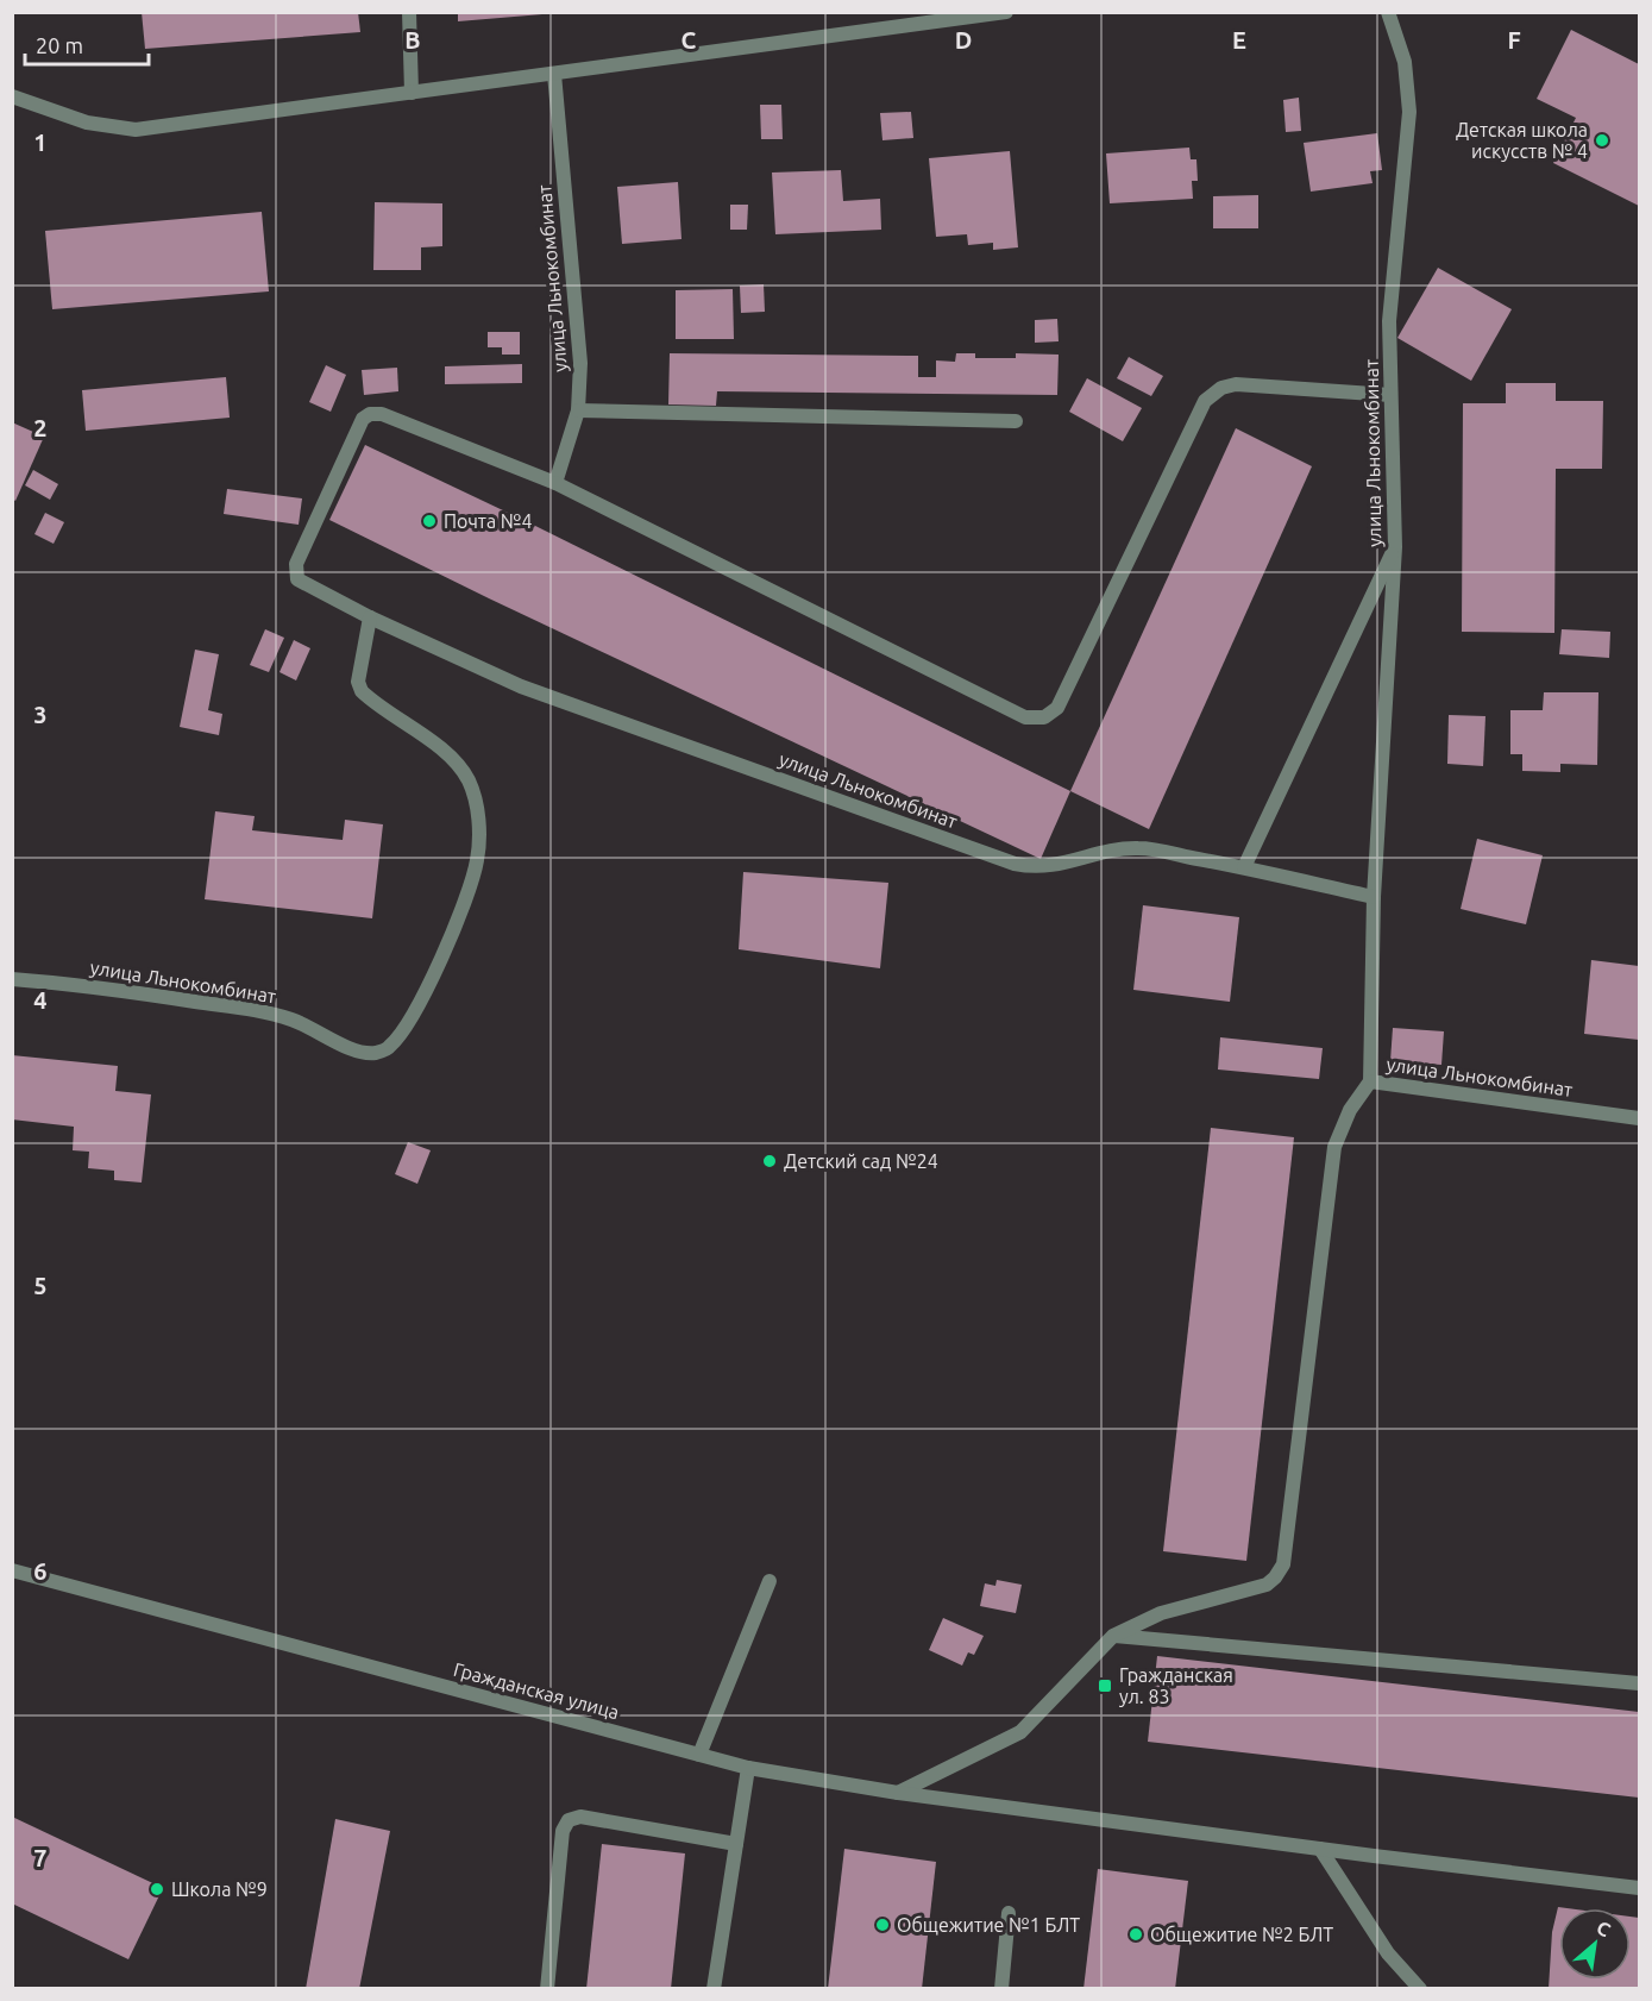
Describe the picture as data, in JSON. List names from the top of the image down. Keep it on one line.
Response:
{"streets":{"street":["улица Льнокомбинат","Гражданская улица"]},"places":{"other":["Детская школа искусств № 4","Почта №4","Детский сад №24","Школа №9","Общежитие №1 БЛТ","Общежитие №2 БЛТ"],"transit":["Гражданская ул. 83"]},"scale_bar":"20 m","north":"top right","grid":{"columns":["B","C","D","E","F"],"rows":["1","2","3","4","5","6","7"]}}
